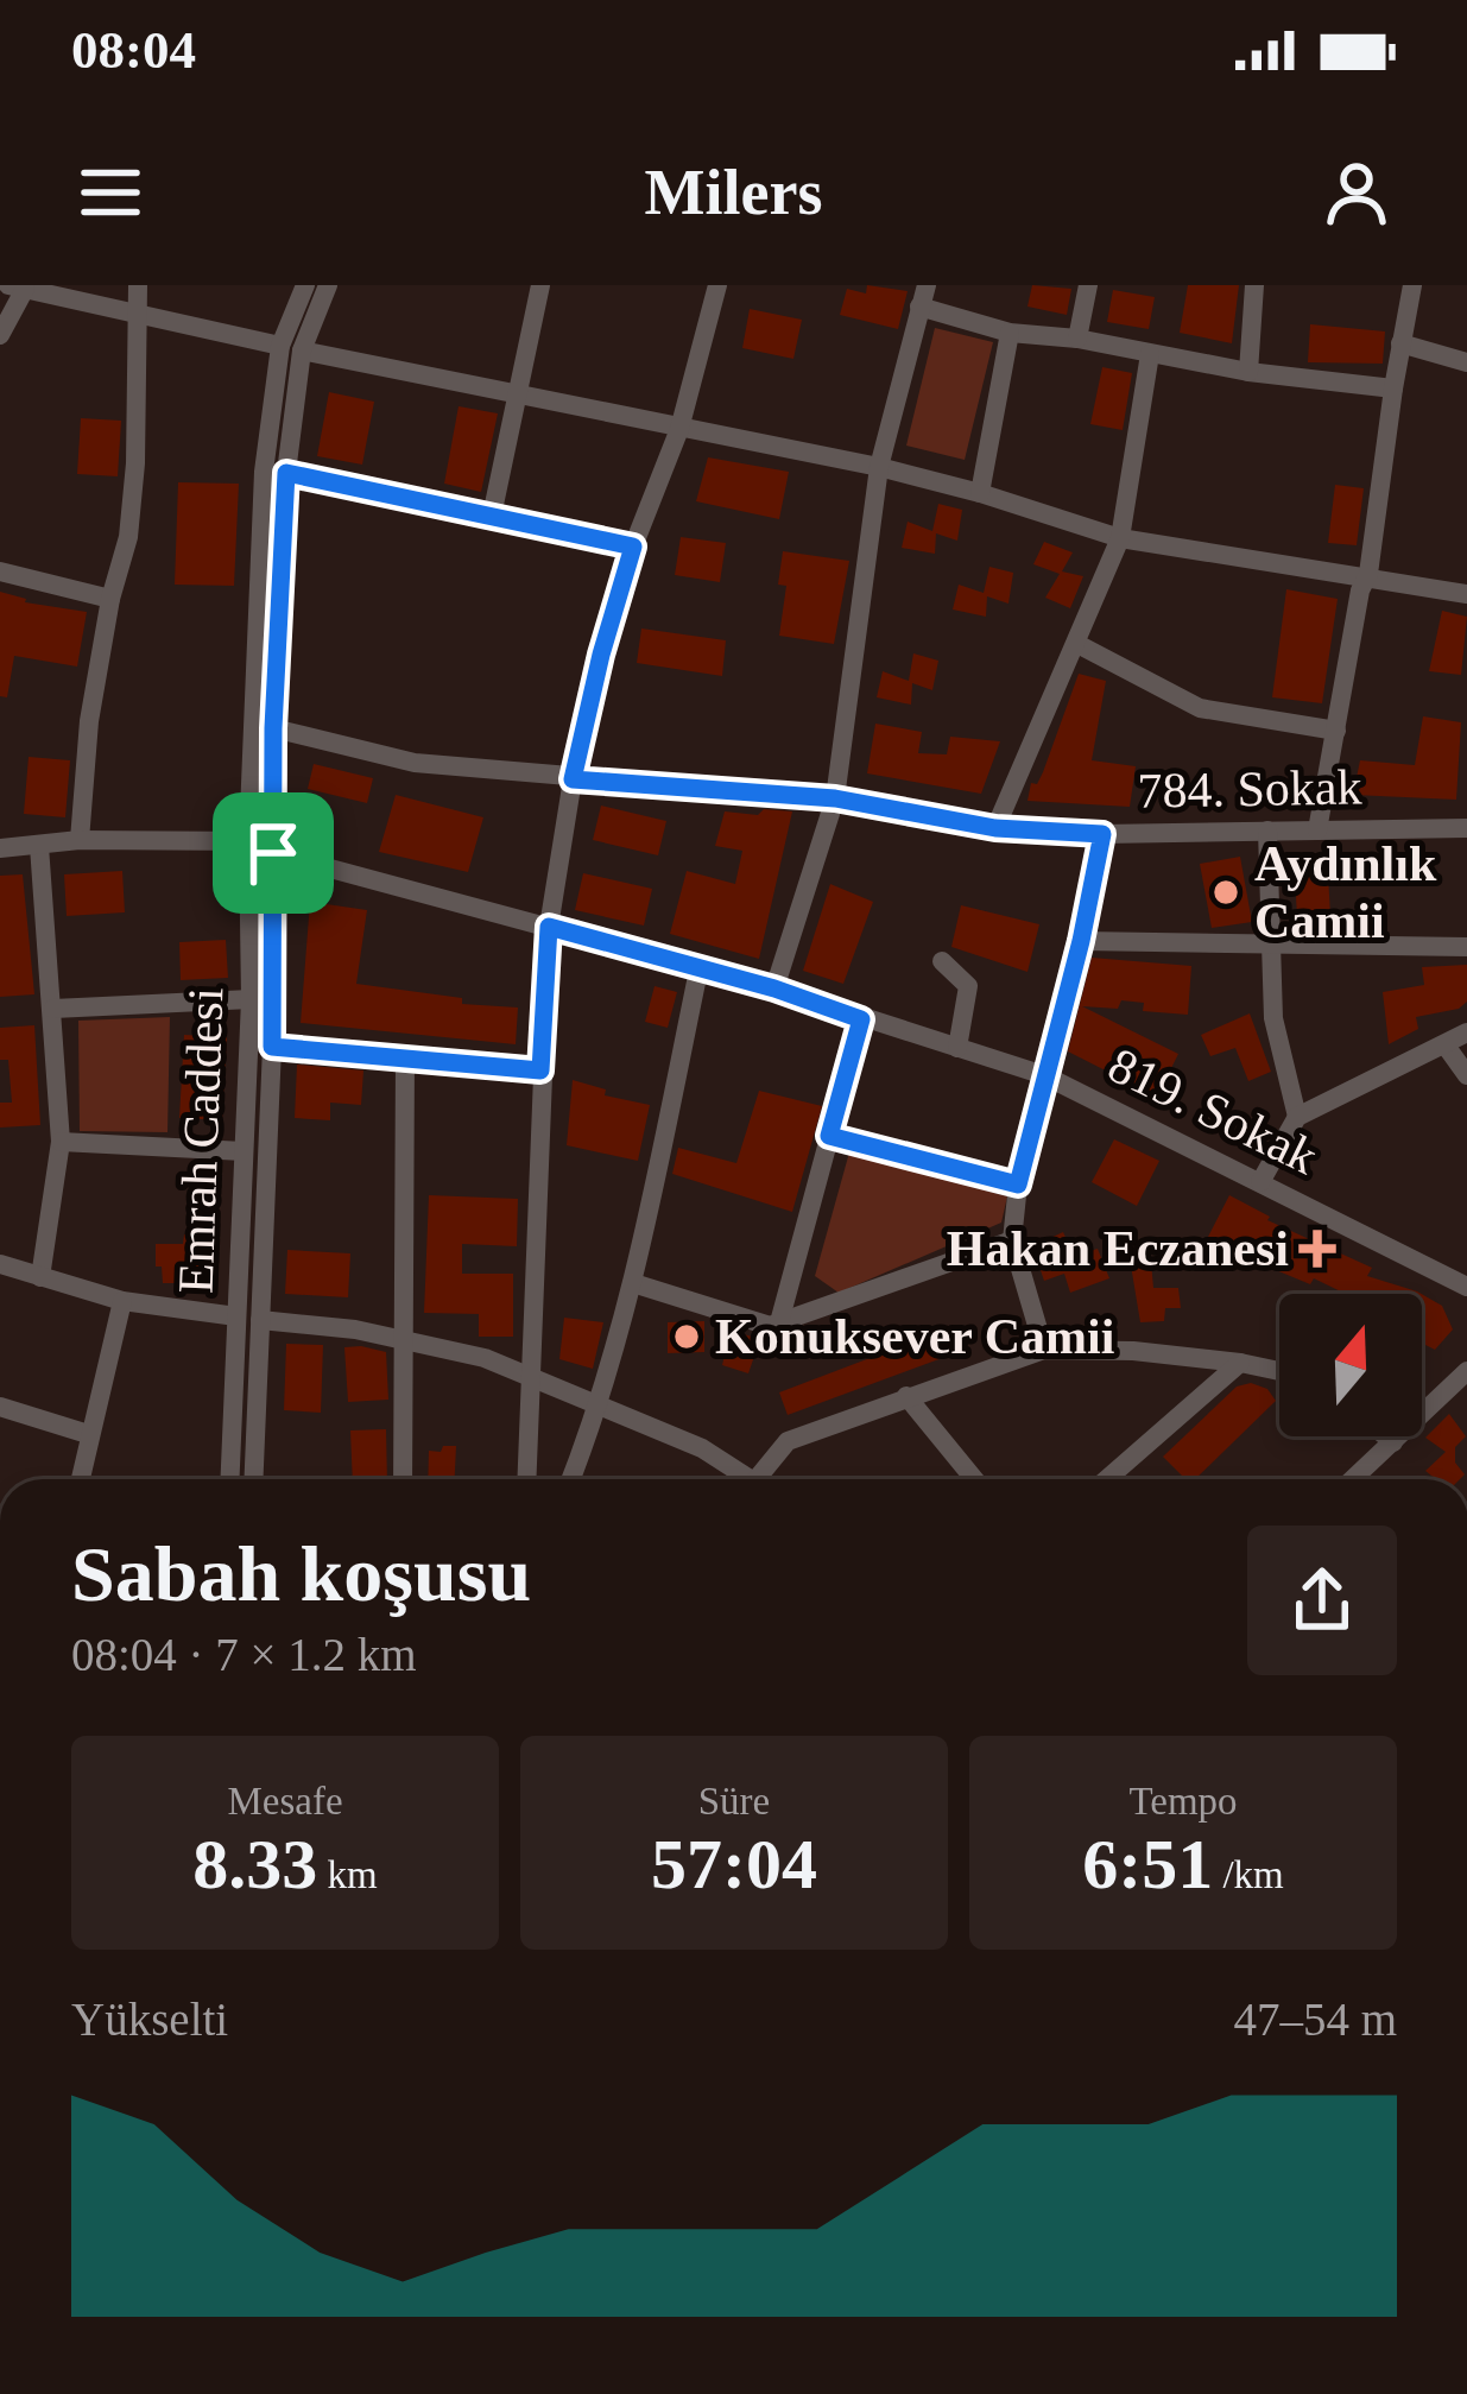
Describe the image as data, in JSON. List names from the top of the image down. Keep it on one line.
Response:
{"streets":{"street":["784. Sokak","819. Sokak","Emrah Caddesi"]},"crossings":[["784. Sokak","Emrah Caddesi"],["819. Sokak","Emrah Caddesi"]],"places":{"other":["Aydınlık Camii","Konuksever Camii"],"health":["Hakan Eczanesi"]},"north":"top","page":{"status":"08:04","header":"Milers","heading":["Sabah koşusu","08:04 · 7 × 1.2 km"],"stats":[["Mesafe","8.33 km"],["Süre","57:04"],["Tempo","6:51 /km"]],"chart":["Yükselti","47–54 m"]}}
